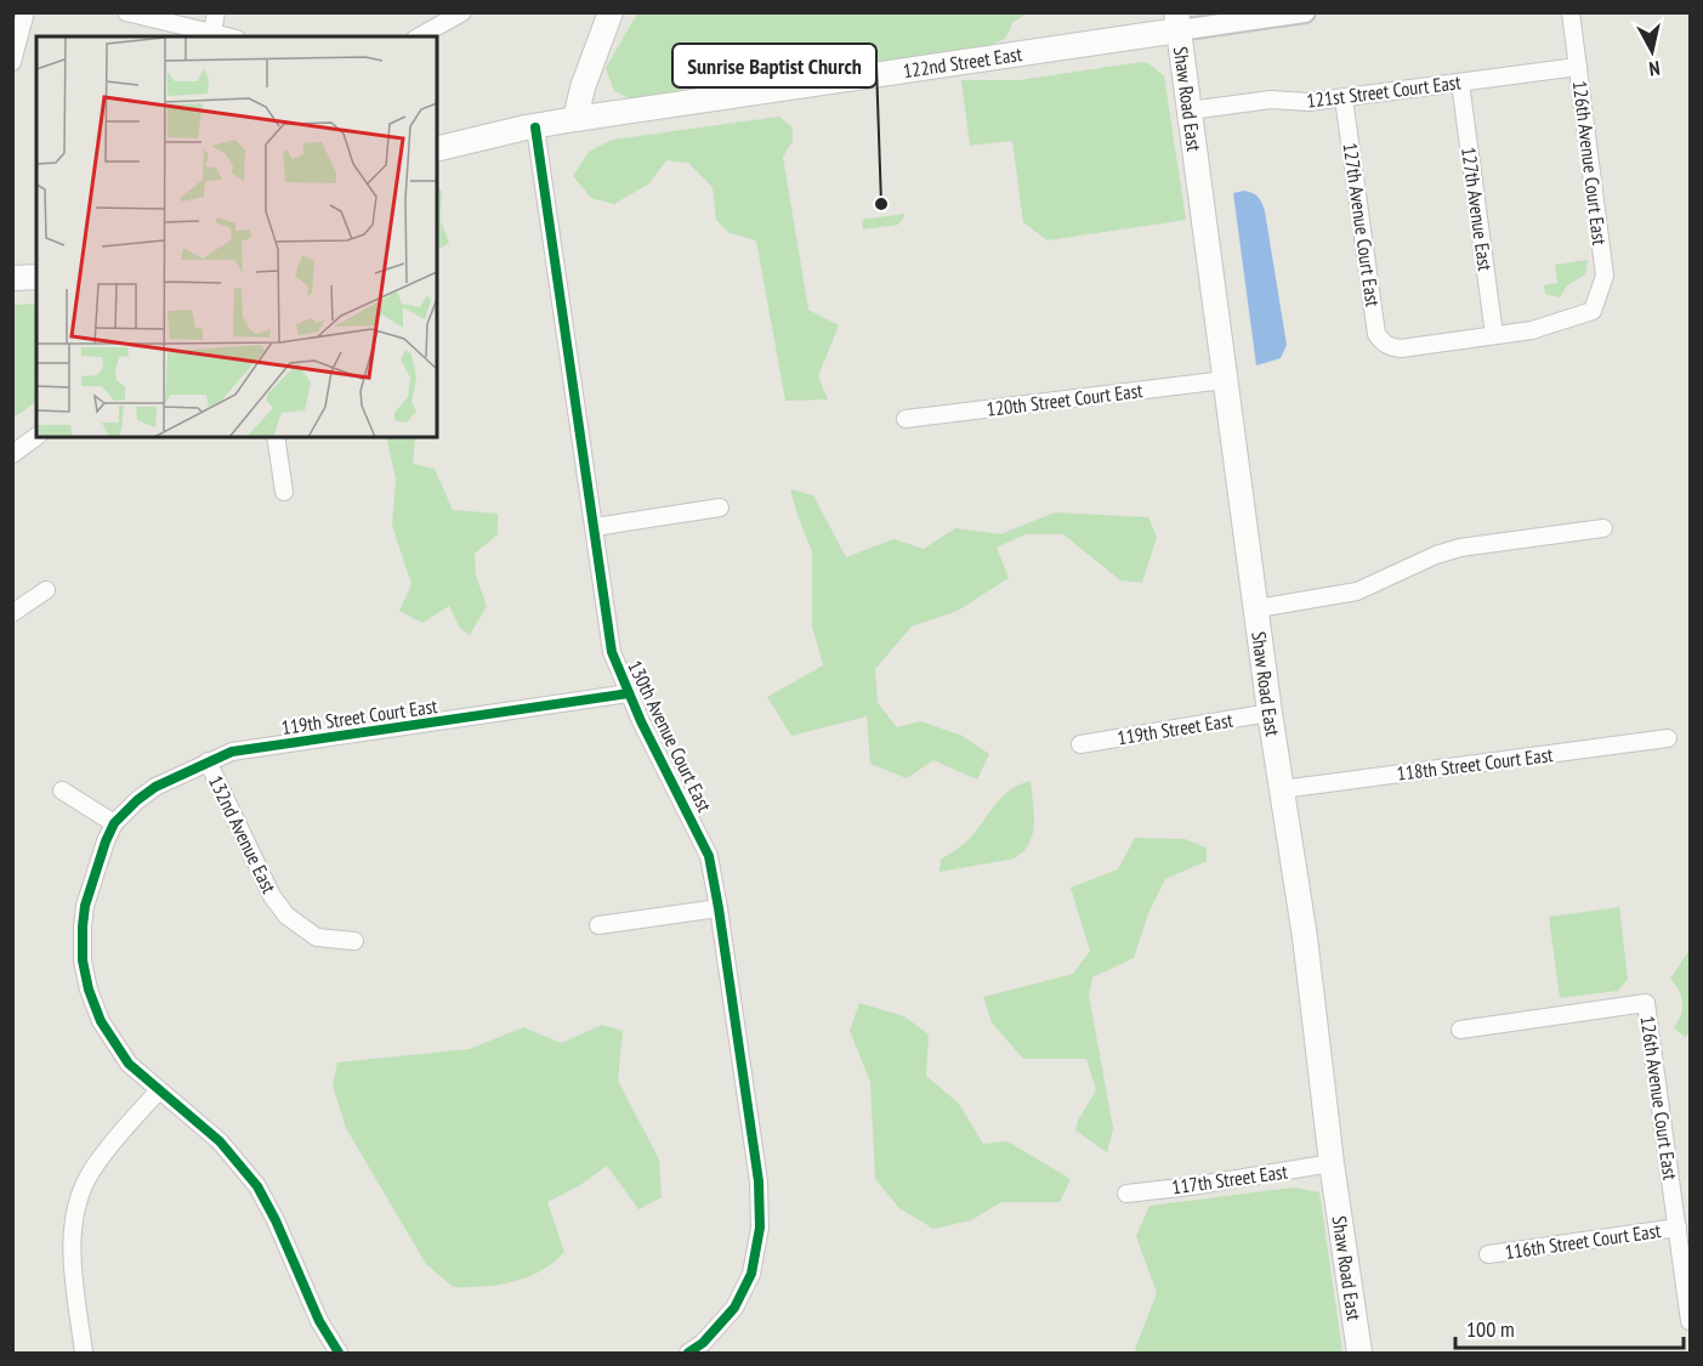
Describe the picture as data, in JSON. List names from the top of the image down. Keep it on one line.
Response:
{"streets":{"main road":["122nd Street East","Shaw Road East"],"street":["121st Street Court East","126th Avenue Court East","127th Avenue East","127th Avenue Court East","120th Street Court East","119th Street Court East","119th Street East","130th Avenue Court East","118th Street Court East","132nd Avenue East","117th Street East","116th Street Court East"]},"crossings":[["122nd Street East","Shaw Road East"],["122nd Street East","130th Avenue Court East"],["121st Street Court East","Shaw Road East"],["121st Street Court East","126th Avenue Court East"],["121st Street Court East","127th Avenue East"],["121st Street Court East","127th Avenue Court East"],["Shaw Road East","120th Street Court East"],["Shaw Road East","119th Street East"],["Shaw Road East","118th Street Court East"],["Shaw Road East","117th Street East"],["126th Avenue Court East","127th Avenue East"],["126th Avenue Court East","127th Avenue Court East"],["126th Avenue Court East","116th Street Court East"],["127th Avenue East","127th Avenue Court East"],["119th Street Court East","130th Avenue Court East"],["119th Street Court East","132nd Avenue East"]],"places":["Sunrise Baptist Church"],"scale_bar":"100 m","north":"bottom"}
